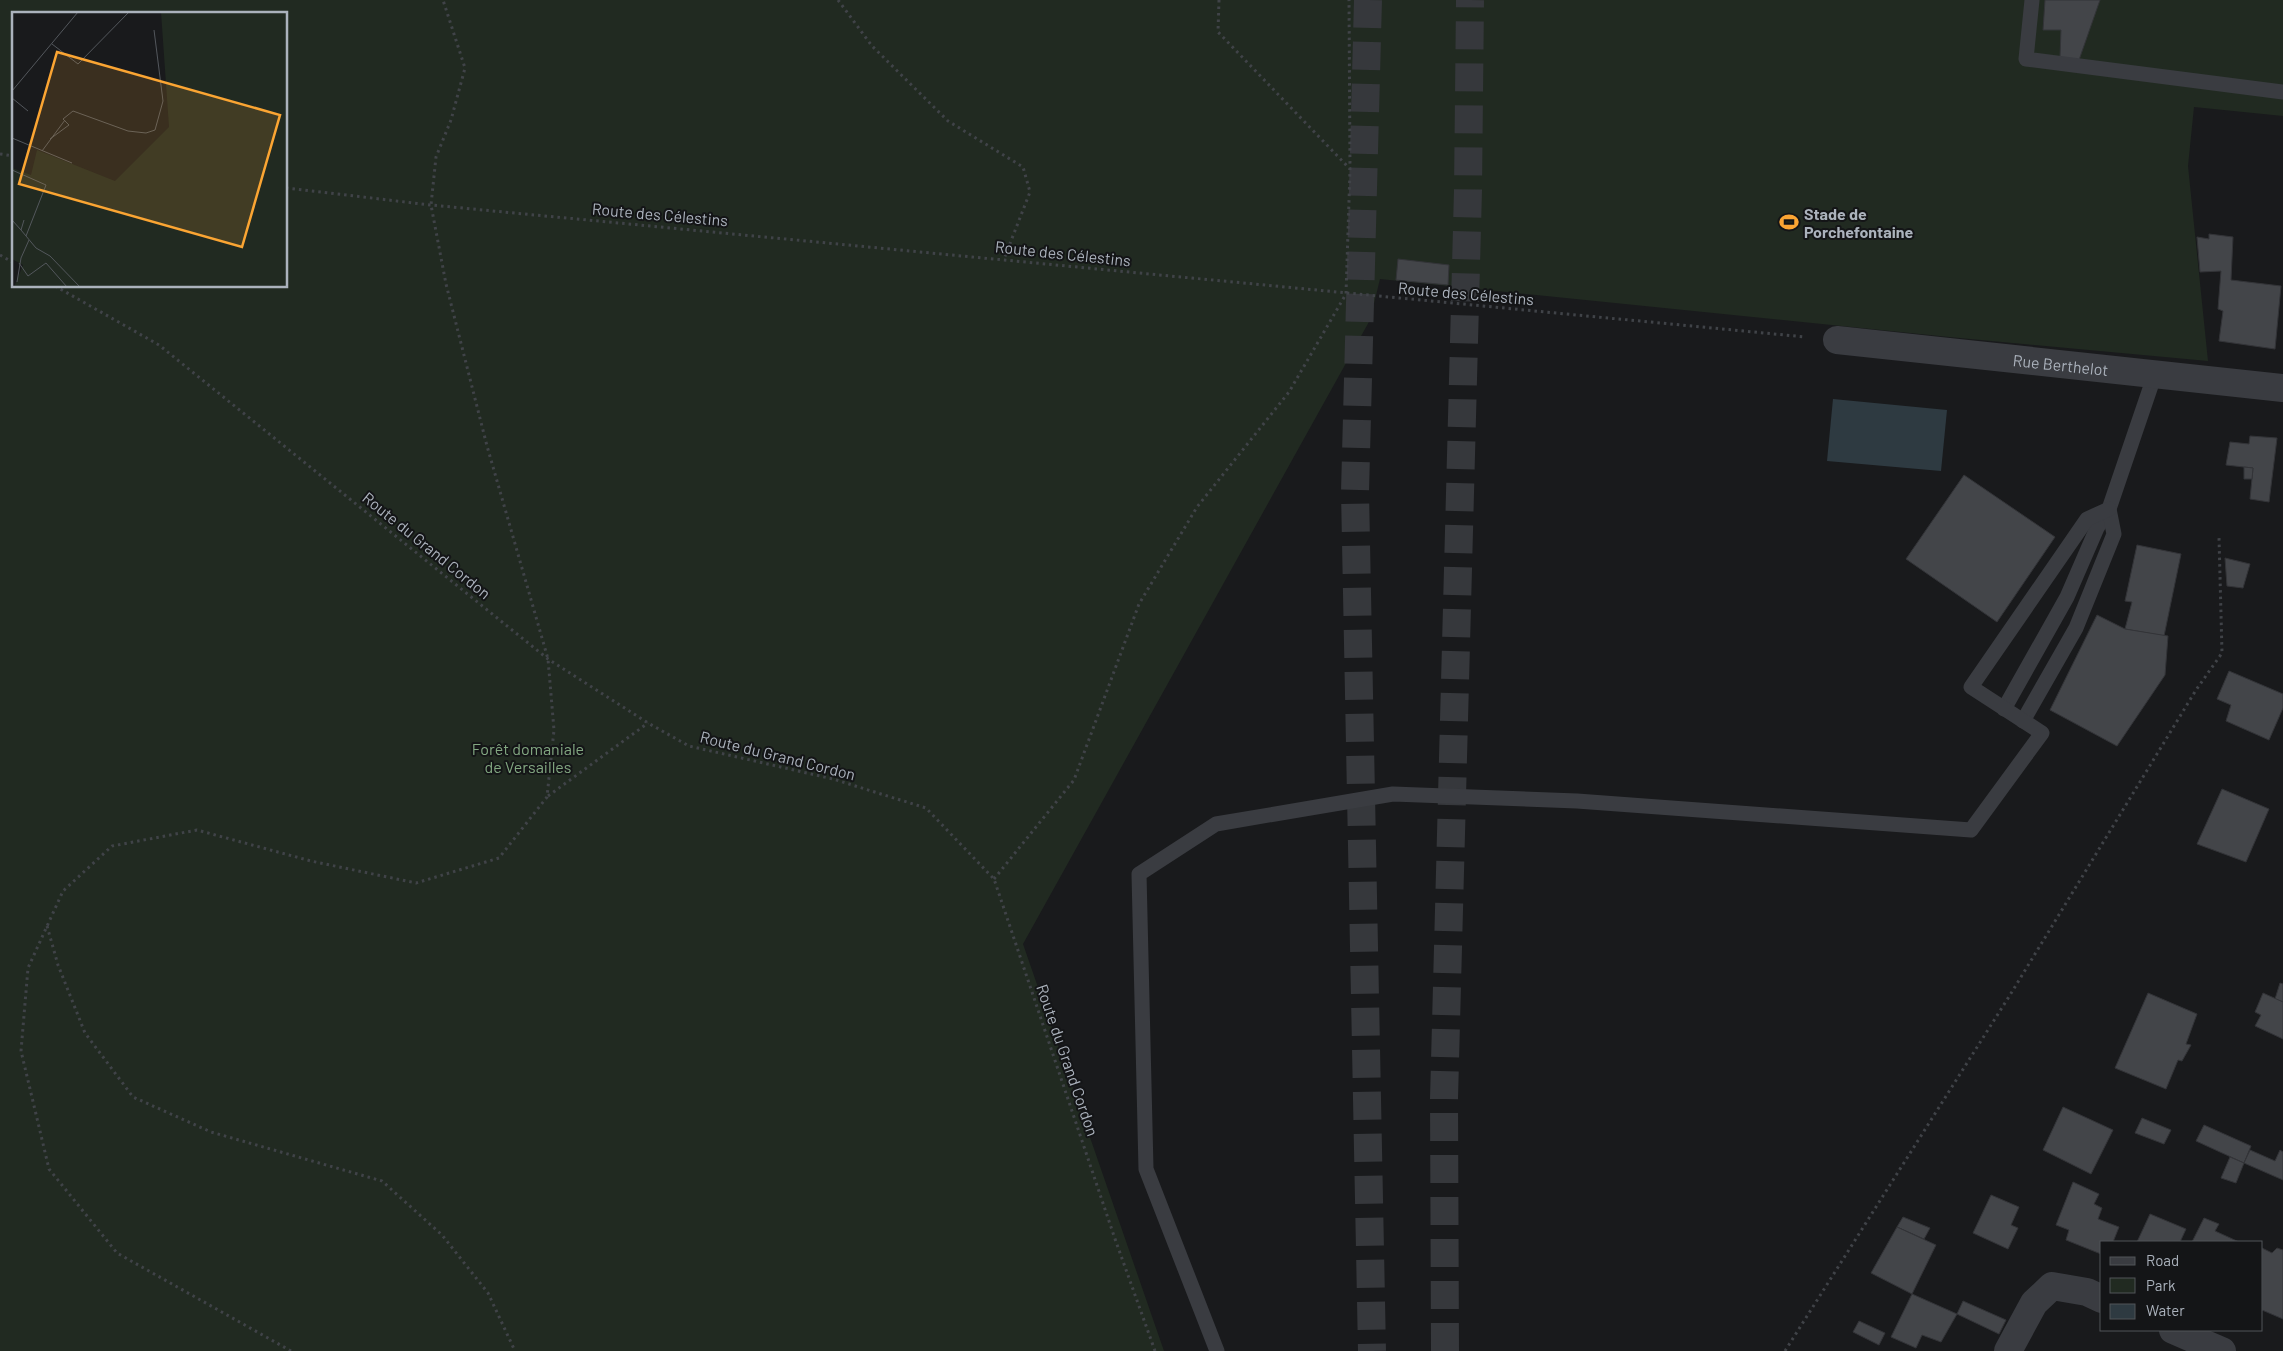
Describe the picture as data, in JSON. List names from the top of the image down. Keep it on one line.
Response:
{"streets":{"street":["Rue Berthelot"],"path":["Route des Célestins","Route du Grand Cordon"]},"crossings":[["Route des Célestins","Rue Berthelot"]],"parks":["Forêt domaniale de Versailles"],"places":{"sports":["Stade de Porchefontaine"]},"legend":["Road","Park","Water"]}
